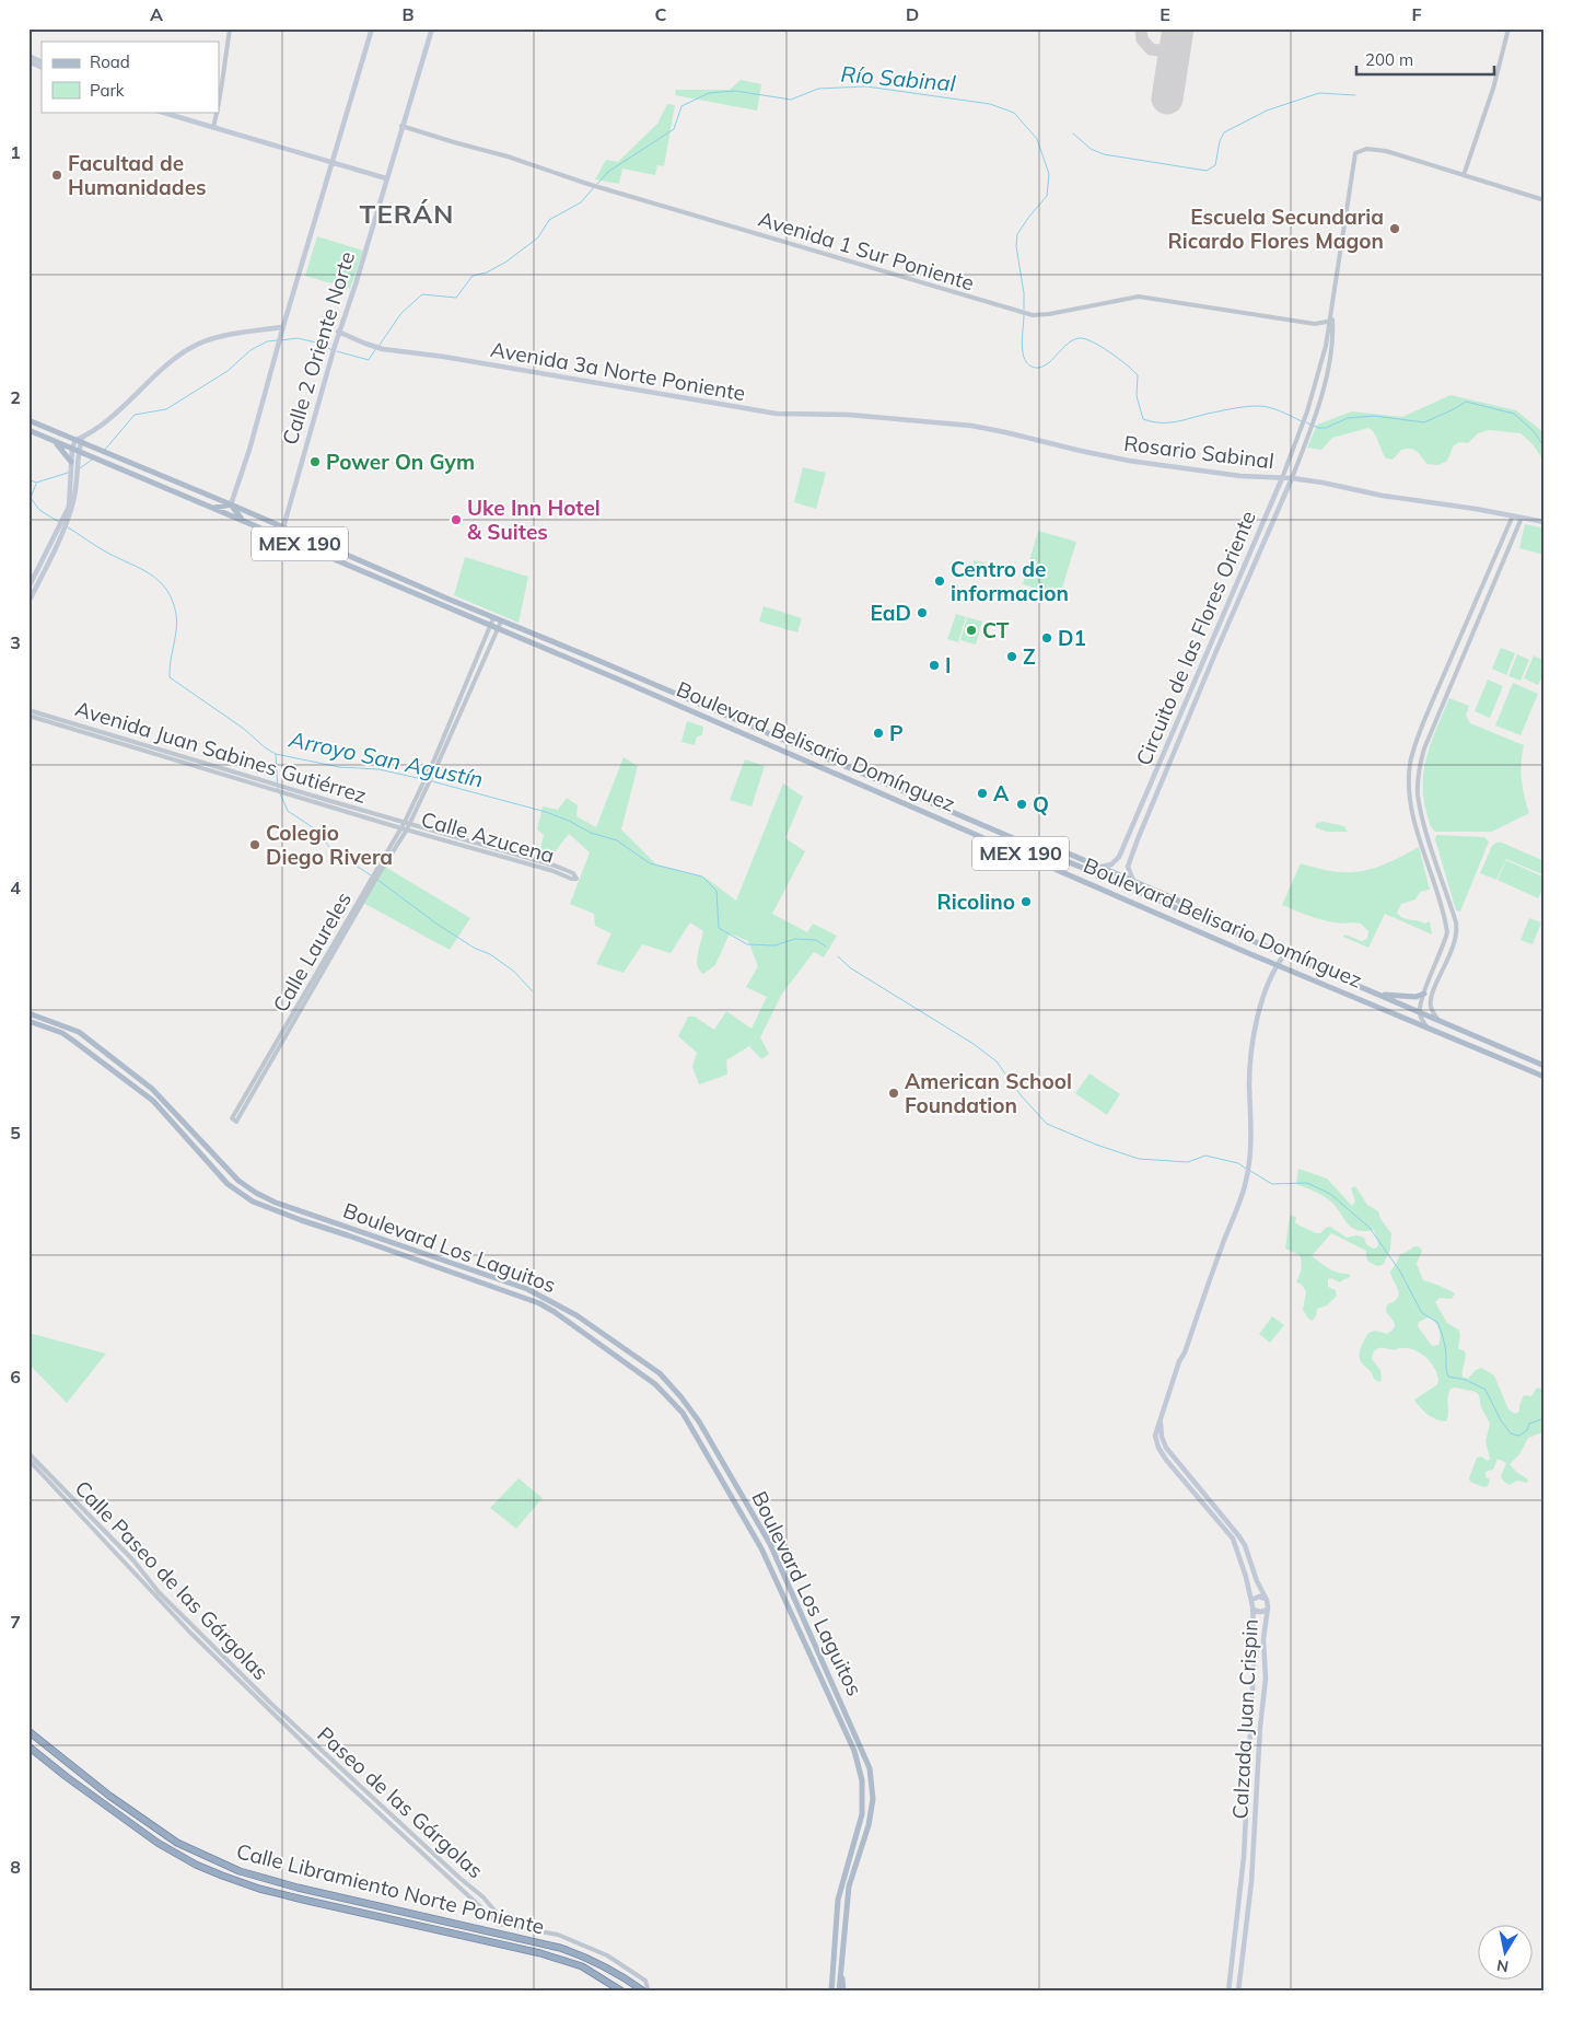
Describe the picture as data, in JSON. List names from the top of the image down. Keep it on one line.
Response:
{"streets":{"highway":["Calle Libramiento Norte Poniente"],"main road":["Calle 2 Oriente Norte","Avenida 3a Norte Poniente","Rosario Sabinal","MEX 190","Circuito de las Flores Oriente","Boulevard Belisario Domínguez","Boulevard Los Laguitos","Calzada Juan Crispin"],"street":["Avenida 1 Sur Poniente","Avenida Juan Sabines Gutiérrez","Calle Azucena","Calle Paseo de las Gárgolas","Paseo de las Gárgolas"]},"crossings":[["Avenida 1 Sur Poniente","Calle 2 Oriente Norte"],["Avenida 1 Sur Poniente","Circuito de las Flores Oriente"],["Calle 2 Oriente Norte","Avenida 3a Norte Poniente"],["Calle 2 Oriente Norte","MEX 190"],["Avenida 3a Norte Poniente","Rosario Sabinal"],["Rosario Sabinal","Circuito de las Flores Oriente"],["MEX 190","Boulevard Belisario Domínguez"],["Boulevard Belisario Domínguez","Calzada Juan Crispin"],["Avenida Juan Sabines Gutiérrez","Calle Azucena"],["Calle Paseo de las Gárgolas","Paseo de las Gárgolas"]],"districts":["TERÁN"],"water":["Río Sabinal","Arroyo San Agustín"],"places":["Facultad de Humanidades","Escuela Secundaria Ricardo Flores Magon","Power On Gym","Uke Inn Hotel & Suites","Centro de informacion","EaD","CT","D1","Z","I","P","A","Q","Colegio Diego Rivera","Ricolino","American School Foundation"],"legend":["Road","Park"],"scale_bar":"200 m","north":"bottom","grid":{"columns":["A","B","C","D","E","F"],"rows":["1","2","3","4","5","6","7","8"]}}
